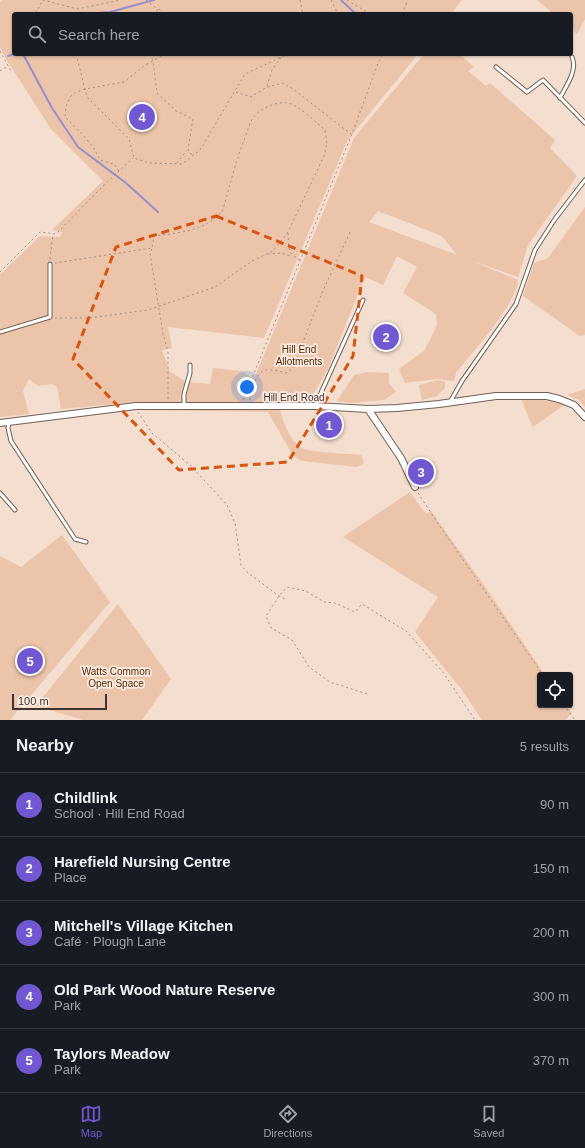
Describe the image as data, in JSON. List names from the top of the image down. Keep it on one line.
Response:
{"streets":{"street":["Hill End Road"]},"parks":["Hill End Allotments","Watts Common Open Space"],"scale_bar":"100 m","page":{"search":"Search here","pins":["4","2","1","3","5"],"scale":"100 m","heading":["Nearby","5 results"],"list":[{"mark":"1","name":"Childlink","note":"School · Hill End Road","value":"90 m"},{"mark":"2","name":"Harefield Nursing Centre","note":"Place","value":"150 m"},{"mark":"3","name":"Mitchell's Village Kitchen","note":"Café · Plough Lane","value":"200 m"},{"mark":"4","name":"Old Park Wood Nature Reserve","note":"Park","value":"300 m"},{"mark":"5","name":"Taylors Meadow","note":"Park","value":"370 m"}],"nav":["Map","Directions","Saved"]}}
